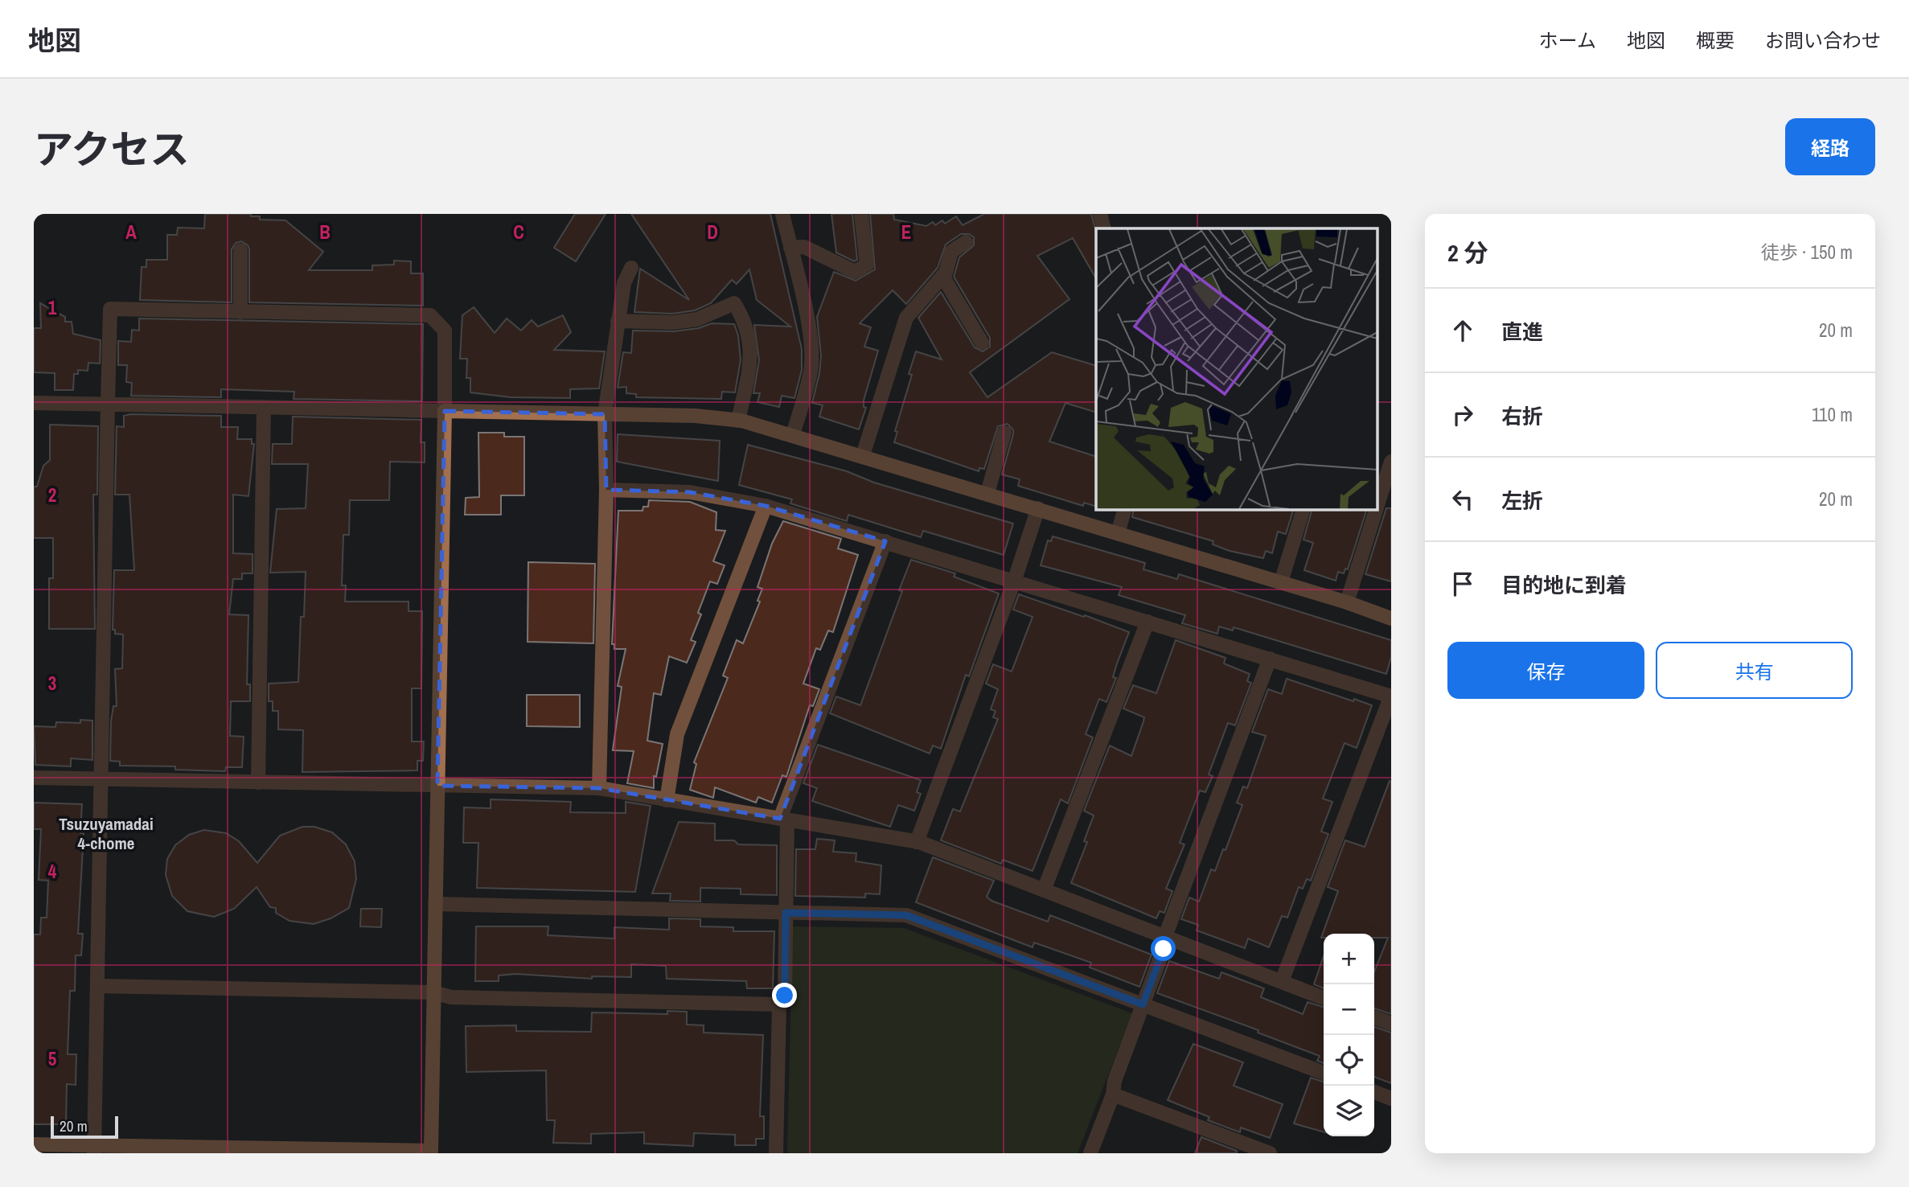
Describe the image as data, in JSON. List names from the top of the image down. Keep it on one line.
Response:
{"districts":["Tsuzuyamadai 4-chome"],"scale_bar":"20 m","page":{"header":"地図","nav":["ホーム","地図","概要","お問い合わせ"],"title":"アクセス","buttons":["経路",["保存","共有"]],"heading":["2 分","徒歩 · 150 m"],"list":[["直進","20 m"],["右折","110 m"],["左折","20 m"],"目的地に到着"],"map_buttons":["+","−"],"scale":"20 m"},"grid":{"columns":["A","B","C","D","E"],"rows":["1","2","3","4","5"]}}
